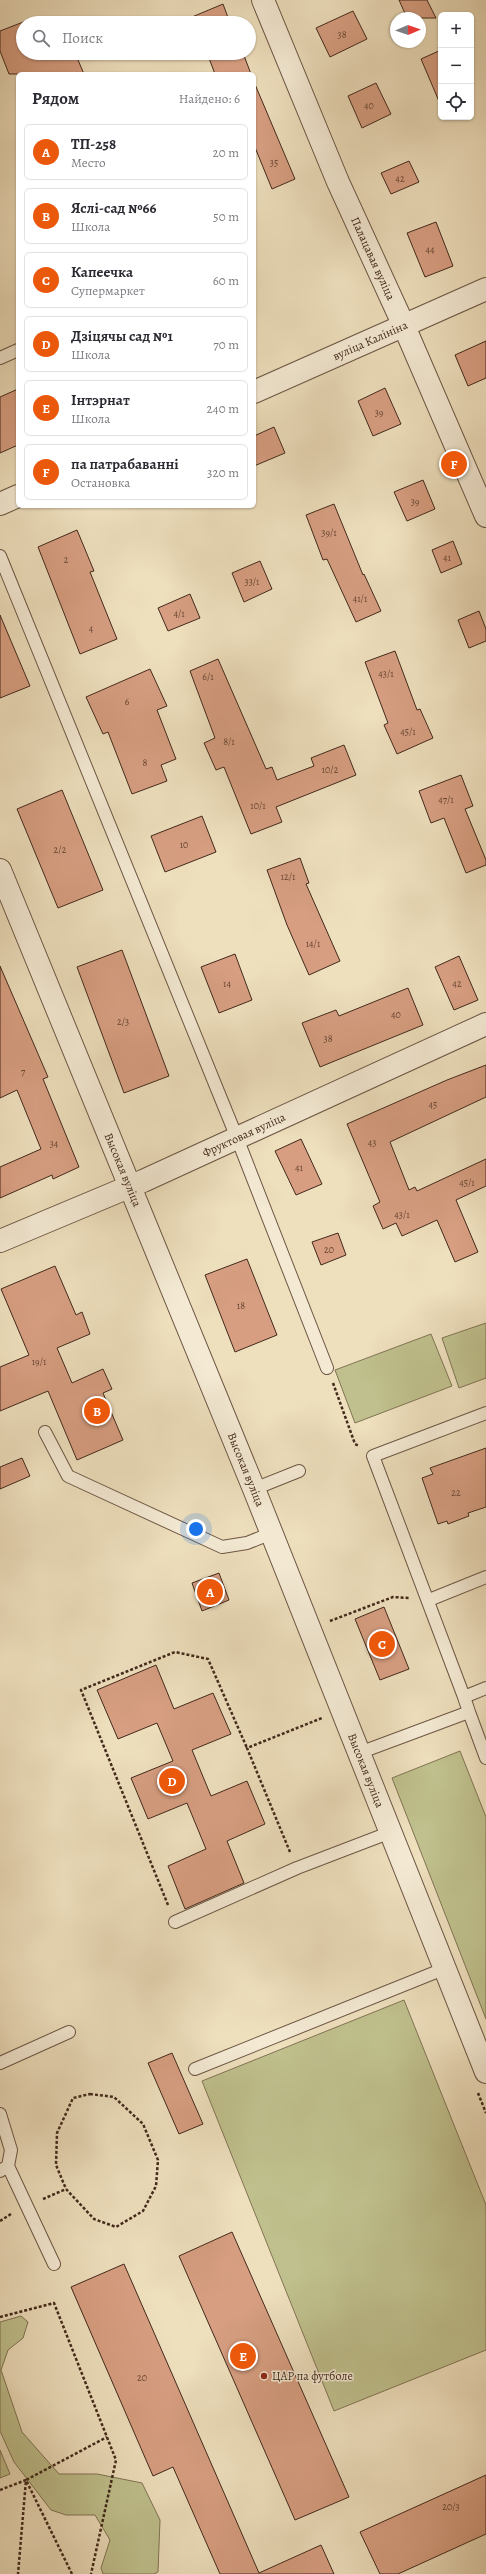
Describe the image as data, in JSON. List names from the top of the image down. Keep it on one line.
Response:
{"streets":{"street":["Палацавая вуліца","вуліца Калініна","Фруктовая вуліца","Высокая вуліца"]},"crossings":[["Палацавая вуліца","вуліца Калініна"],["Фруктовая вуліца","Высокая вуліца"]],"places":["ЦАР па футболе"],"house_numbers":["38","40","35","42","44","39","39","39/1","41","2","33/1","41/1","4/1","4","43/1","6/1","6","45/1","8/1","8","10/2","47/1","10/1","10","2/2","12/1","14/1","14","42","40","2/3","38","7","45","43","34","41","45/1","43/1","20","18","19/1","22","20","20/3"],"north":"right","page":{"map_buttons":["+","−"],"search":"Поиск","heading":["Рядом","Найдено: 6"],"list":[{"mark":"A","name":"ТП-258","note":"Место","value":"20 m"},{"mark":"B","name":"Яслі-сад №66","note":"Школа","value":"50 m"},{"mark":"C","name":"Капеечка","note":"Супермаркет","value":"60 m"},{"mark":"D","name":"Дзіцячы сад №1","note":"Школа","value":"70 m"},{"mark":"E","name":"Інтэрнат","note":"Школа","value":"240 m"},{"mark":"F","name":"па патрабаванні","note":"Остановка","value":"320 m"}],"pins":["F","B","A","C","D","E"]}}
